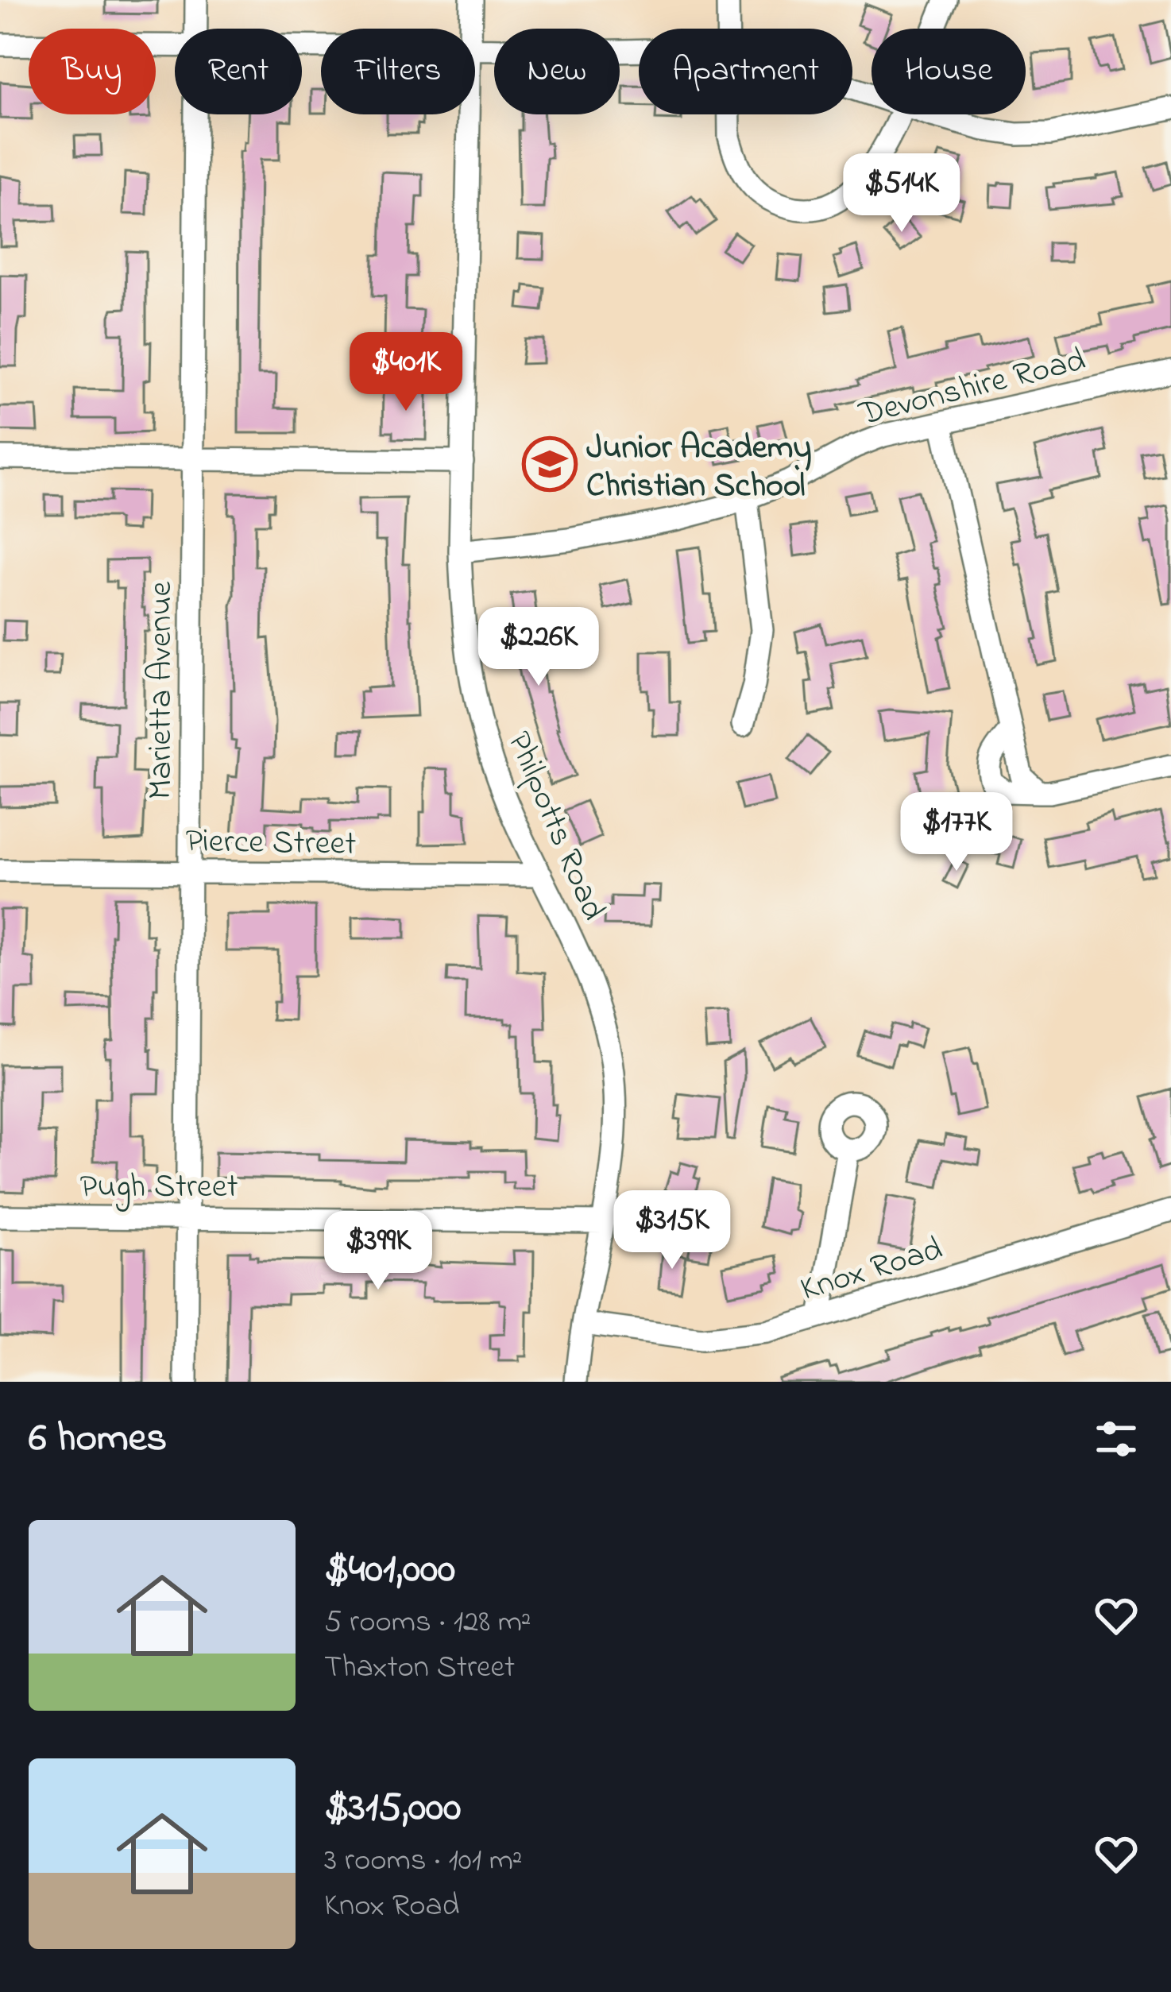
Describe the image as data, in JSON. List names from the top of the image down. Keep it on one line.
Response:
{"streets":{"street":["Devonshire Road","Marietta Avenue","Philpotts Road","Pierce Street","Pugh Street","Knox Road"]},"crossings":[["Devonshire Road","Philpotts Road"],["Marietta Avenue","Pierce Street"],["Marietta Avenue","Pugh Street"],["Philpotts Road","Pierce Street"],["Philpotts Road","Pugh Street"],["Philpotts Road","Knox Road"]],"places":{"school or university":["Junior Academy Christian School"]},"page":{"chip":["Buy","Rent","Filters","New","Apartment","House"],"price":["$514K","$401K","$226K","$177K","$315K","$399K"],"heading":"6 homes","list":[{"name":"$401,000","note":"5 rooms · 128 m² · Thaxton Street"},{"name":"$315,000","note":"3 rooms · 101 m² · Knox Road"}]}}
